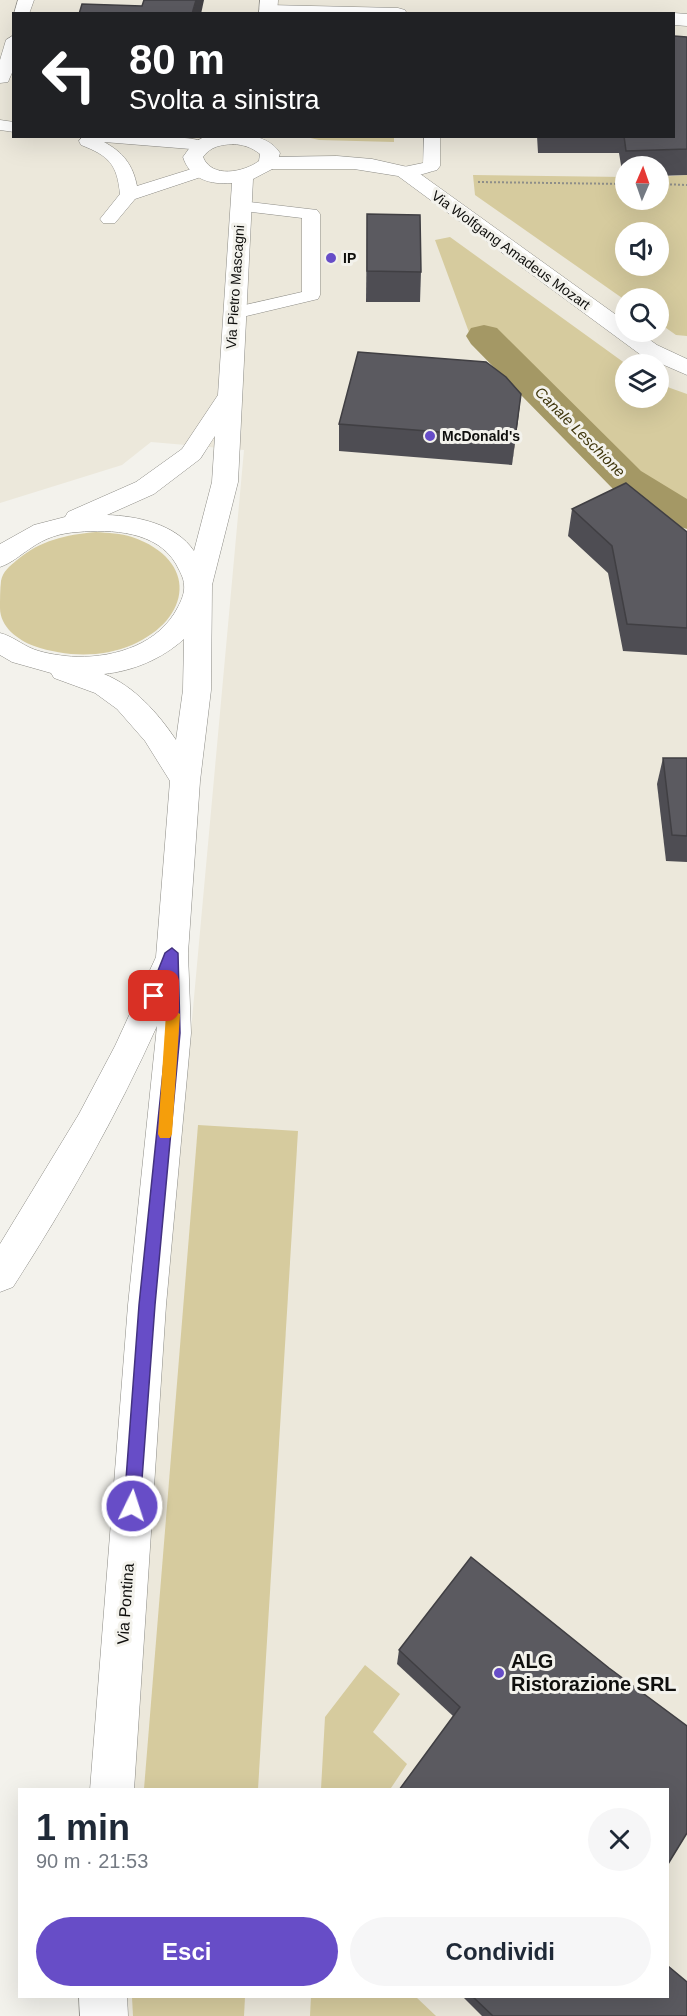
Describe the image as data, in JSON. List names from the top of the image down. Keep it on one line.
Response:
{"streets":{"street":["Via Wolfgang Amadeus Mozart","Via Pietro Mascagni","Via Pontina"]},"crossings":[["Via Pietro Mascagni","Via Pontina"]],"water":["Canale Leschione"],"places":["IP","McDonald's","ALG Ristorazione SRL"],"north":"top","page":{"turn":["80 m","Svolta a sinistra"],"heading":["1 min","90 m · 21:53"],"buttons":["Esci","Condividi"]}}
